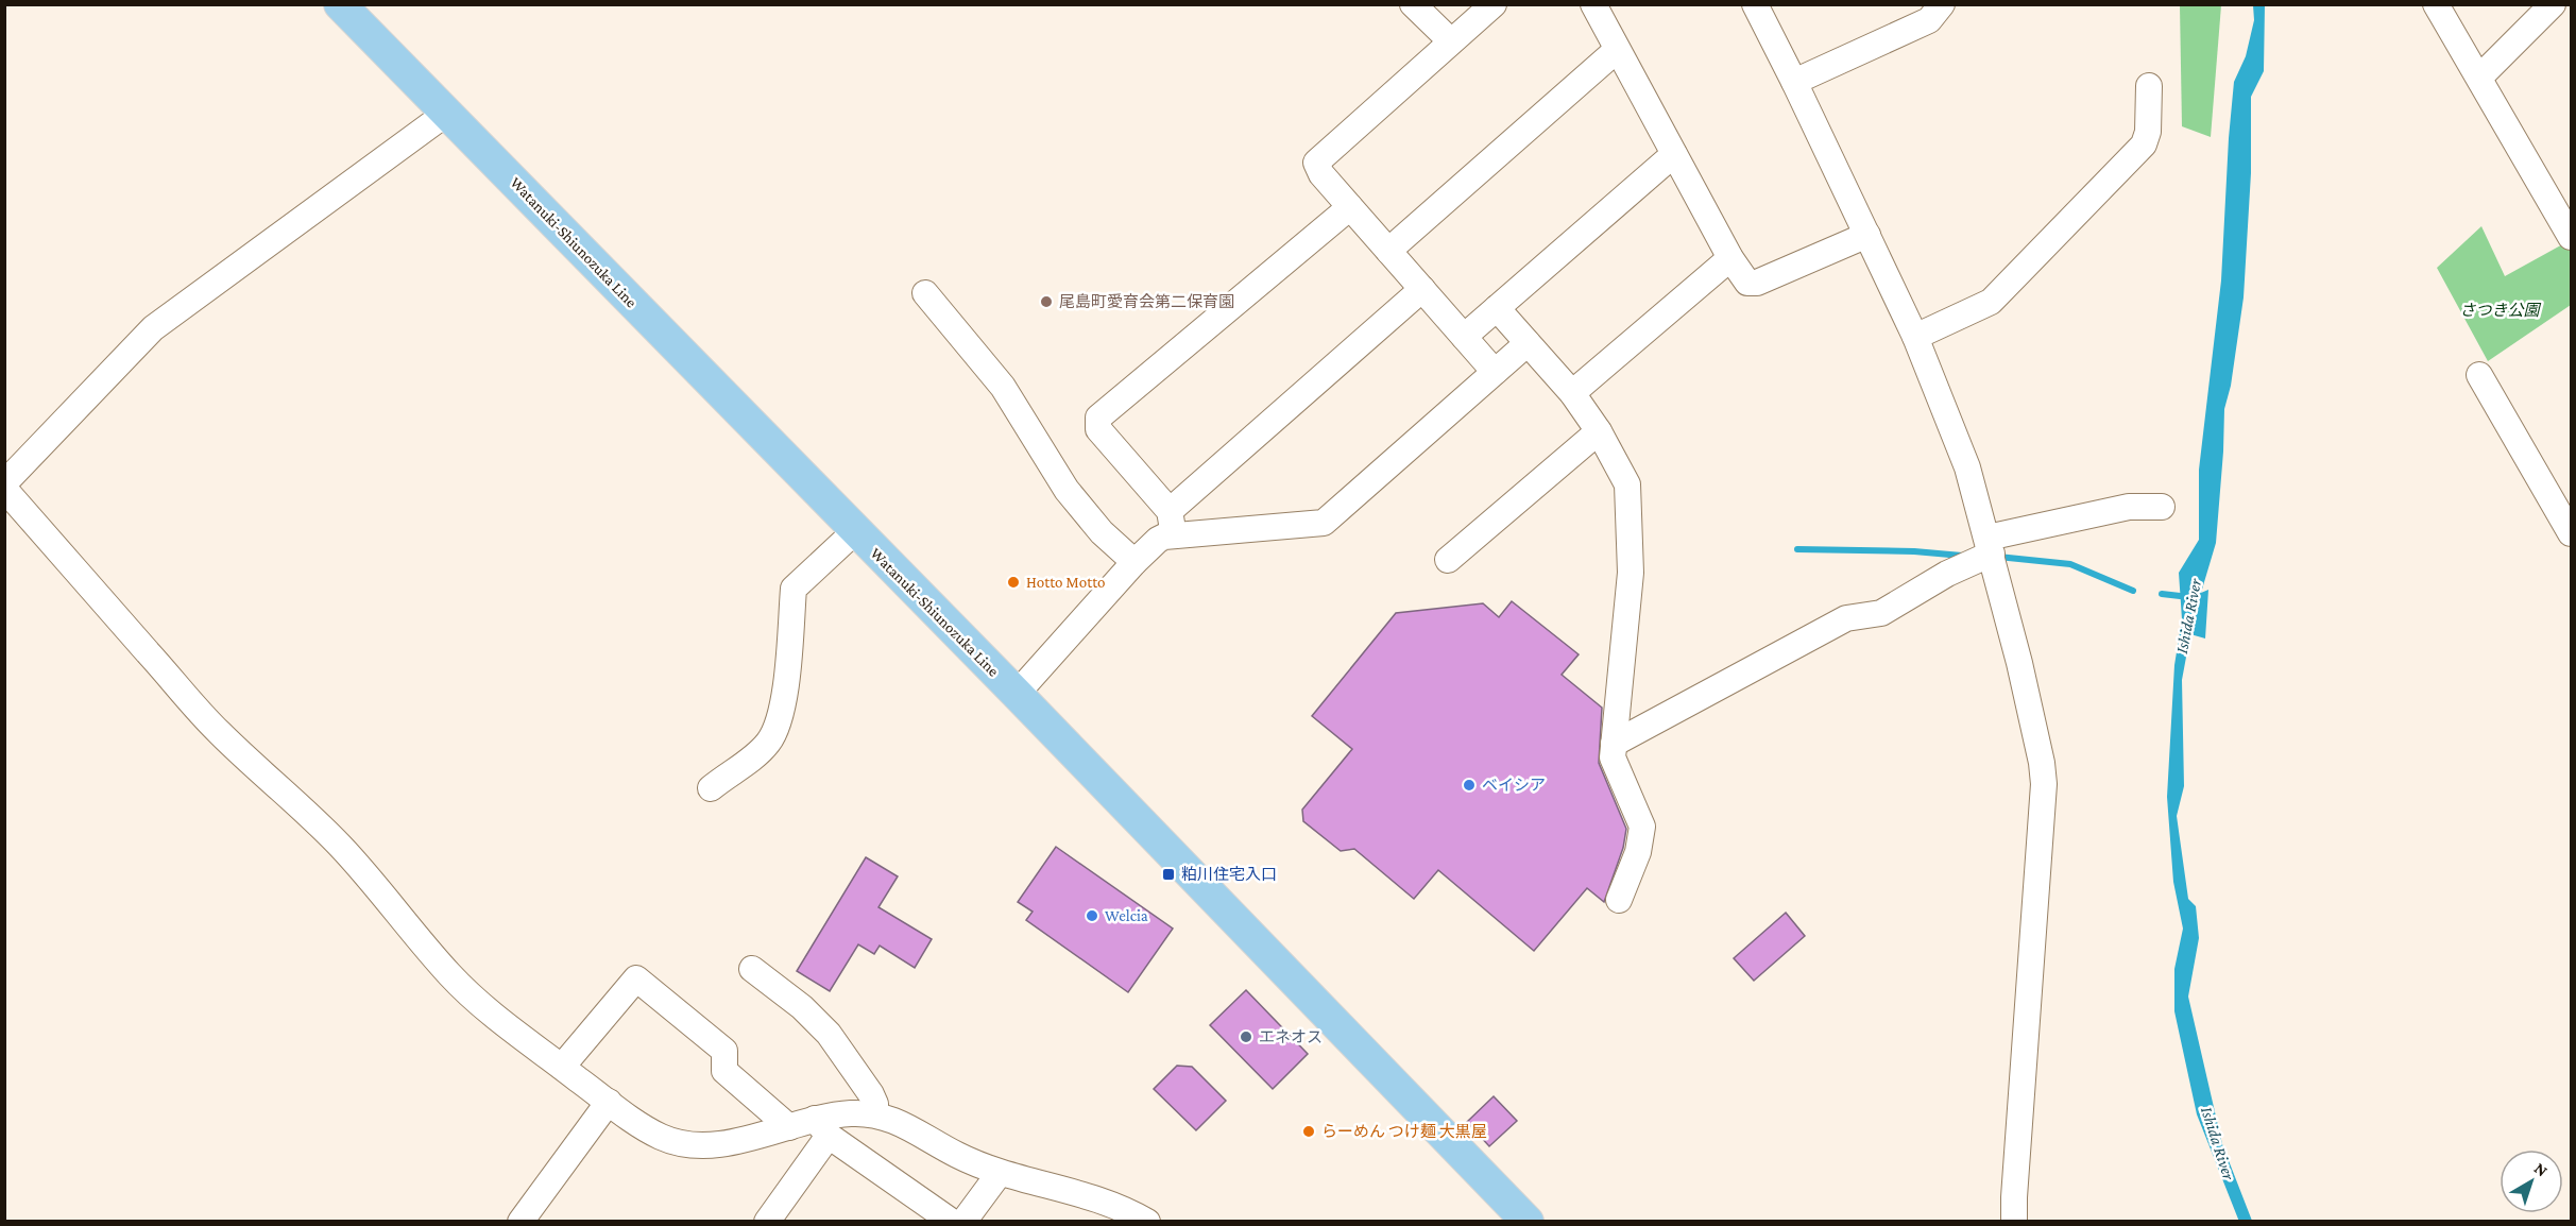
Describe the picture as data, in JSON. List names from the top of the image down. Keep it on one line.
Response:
{"streets":{"main road":["Watanuki-Shiunozuka Line"]},"water":["Ishida River"],"parks":["さつき公園"],"places":{"other":["尾島町愛育会第二保育園","Hotto Motto","ベイシア","Welcia","エネオス","らーめん つけ麺 大黒屋"],"transit":["粕川住宅入口"]},"north":"top right"}
